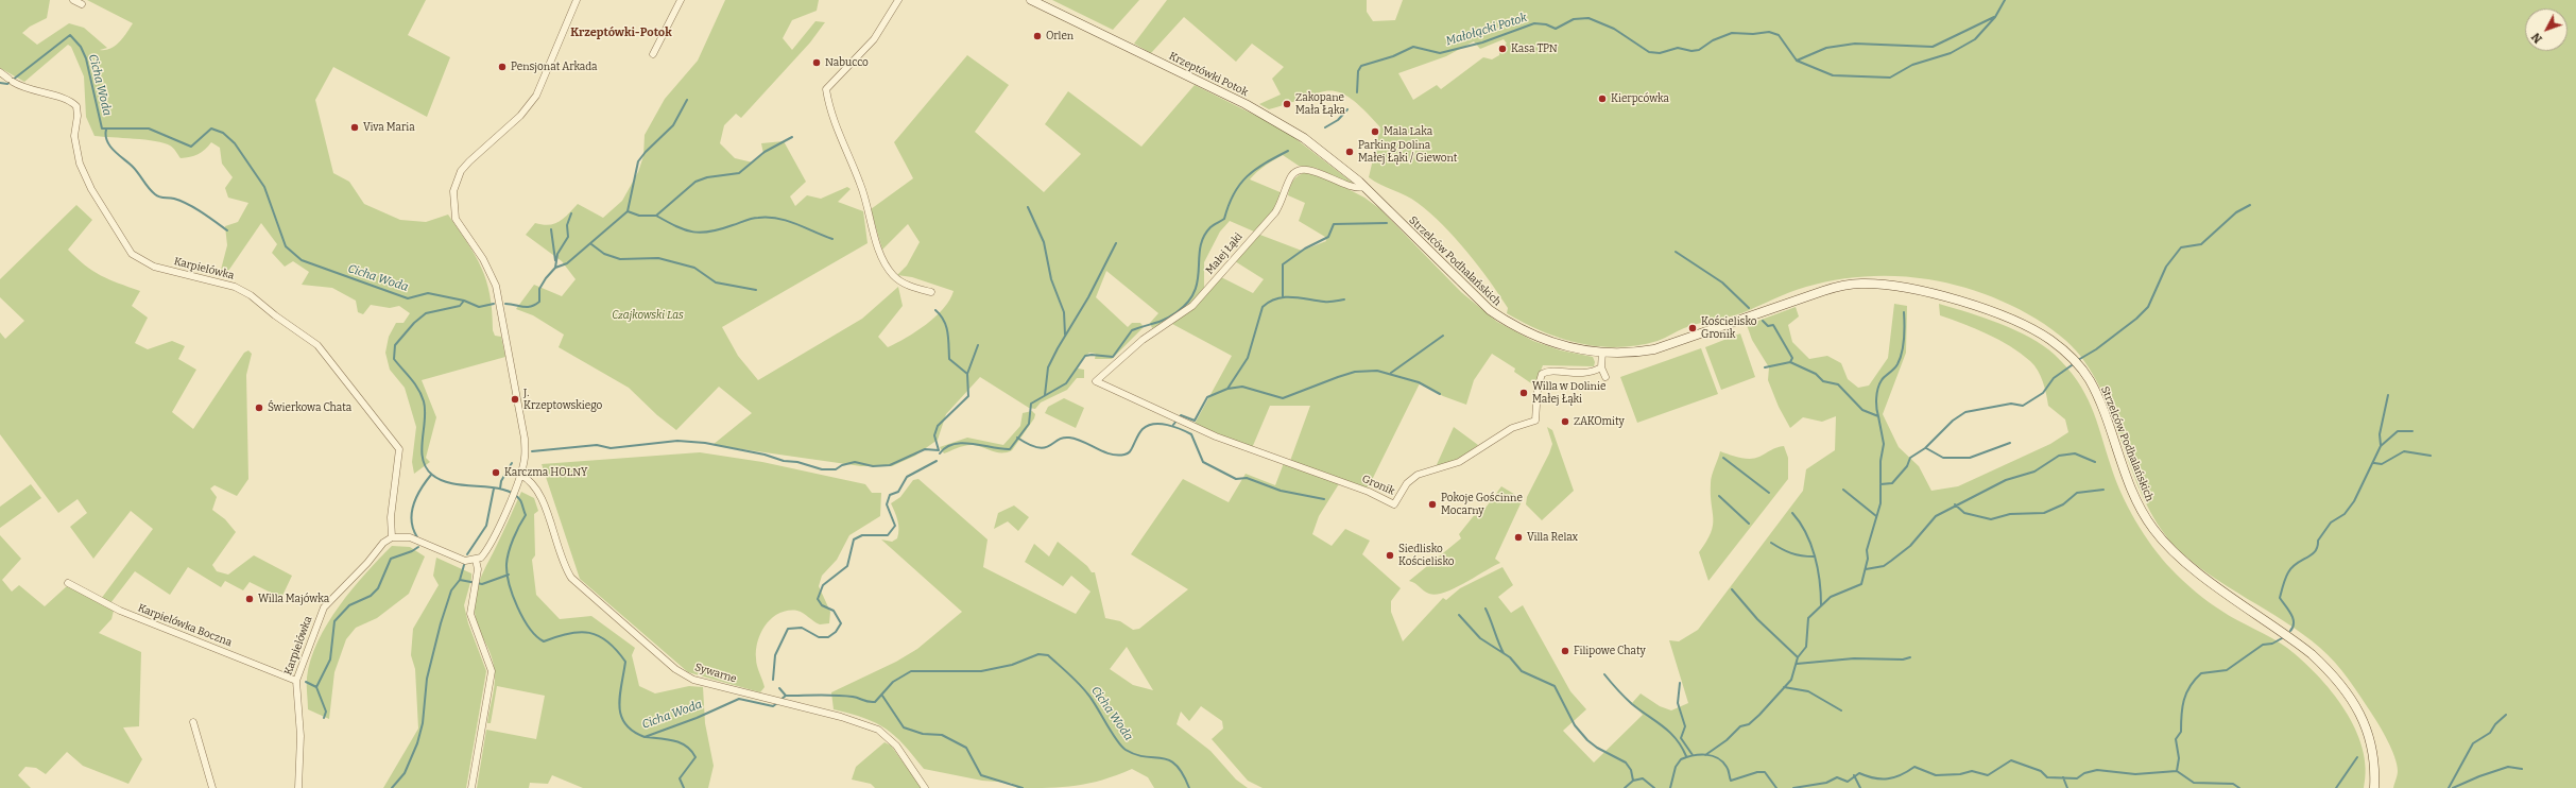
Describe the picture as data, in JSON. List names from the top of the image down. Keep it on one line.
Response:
{"streets":{"main road":["Krzeptówki Potok","Strzelców Podhalańskich"],"street":["Małej Łąki","Karpielówka","Gronik","Karpielówka Boczna","Sywarne"]},"crossings":[["Krzeptówki Potok","Małej Łąki"],["Krzeptówki Potok","Strzelców Podhalańskich"],["Małej Łąki","Gronik"],["Karpielówka","Karpielówka Boczna"]],"districts":["Krzeptówki-Potok"],"water":["Małołącki Potok","Cicha Woda"],"parks":["Czajkowski Las"],"places":["Orlen","Kasa TPN","Nabucco","Pensjonat Arkada","Kierpcówka","Zakopane Mała Łąka","Viva Maria","Mala Laka","Parking Dolina Małej Łąki / Giewont","Kościelisko Gronik","Willa w Dolinie Małej Łąki","J. Krzeptowskiego","Świerkowa Chata","ZAKOmity","Karczma HOLNY","Pokoje Gościnne Mocarny","Villa Relax","Siedlisko Kościelisko","Willa Majówka","Filipowe Chaty"],"north":"bottom left"}
